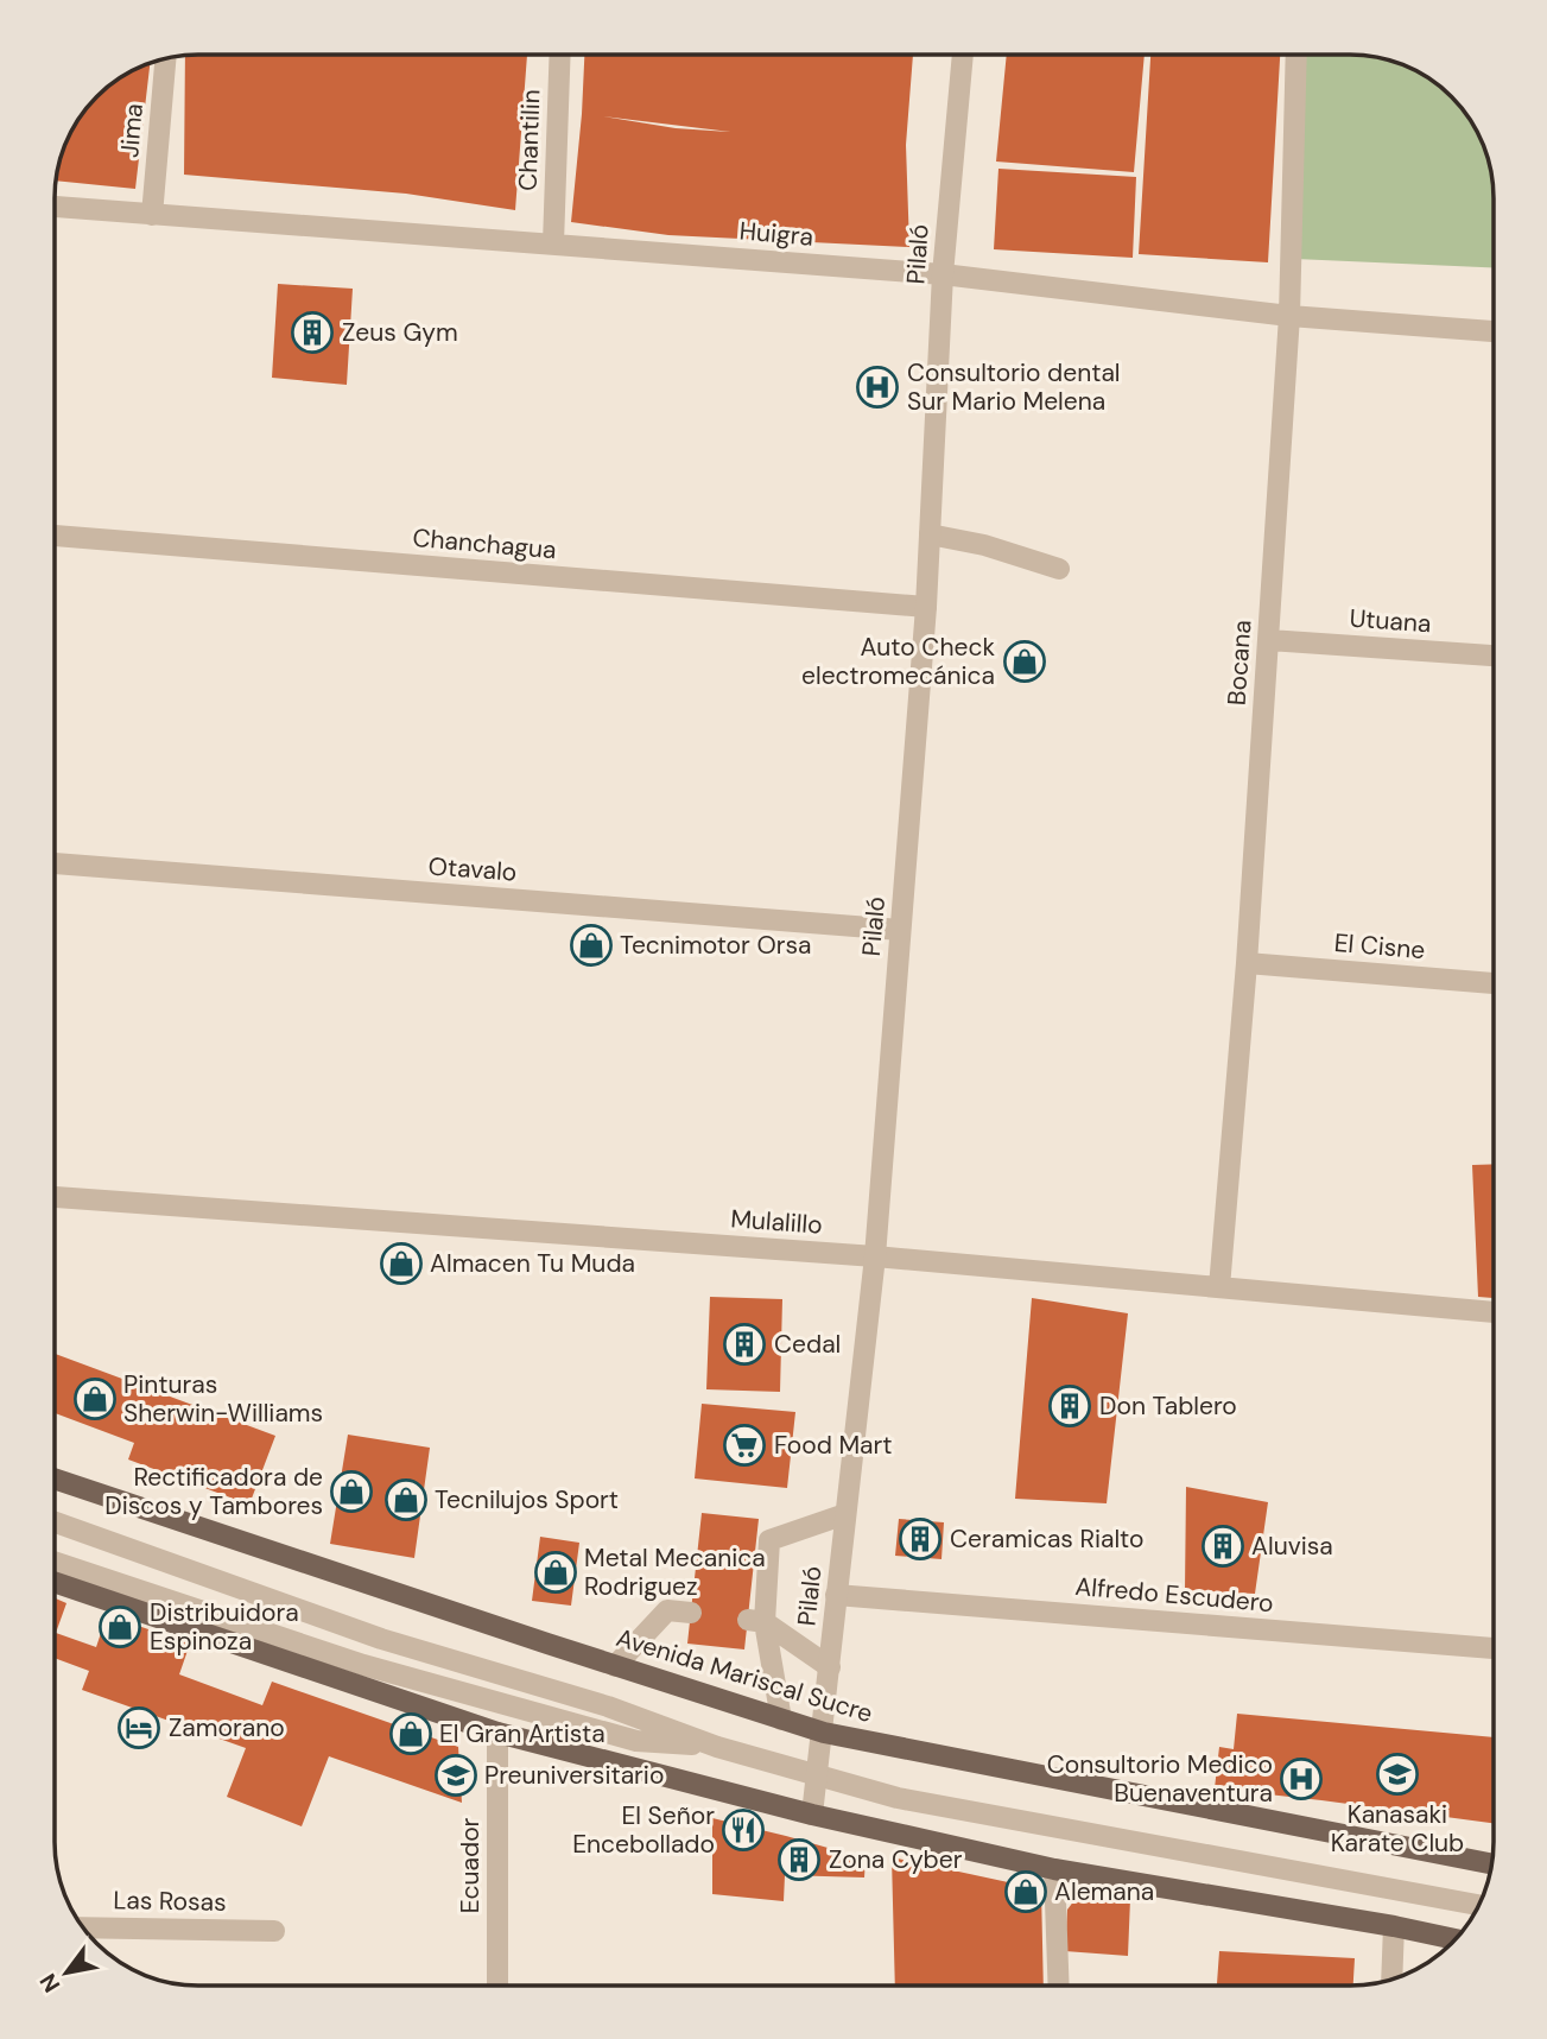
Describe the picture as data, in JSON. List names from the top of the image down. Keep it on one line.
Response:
{"streets":{"main road":["Avenida Mariscal Sucre"],"street":["Jima","Chantilin","Huigra","Pilaló","Chanchagua","Utuana","Bocana","Otavalo","El Cisne","Mulalillo","Alfredo Escudero","Ecuador","Las Rosas"]},"crossings":[["Jima","Huigra"],["Chantilin","Huigra"],["Huigra","Pilaló"],["Huigra","Bocana"],["Pilaló","Chanchagua"],["Pilaló","Otavalo"],["Pilaló","Mulalillo"],["Pilaló","Alfredo Escudero"],["Pilaló","Avenida Mariscal Sucre"],["Utuana","Bocana"],["Bocana","El Cisne"],["Bocana","Mulalillo"]],"places":{"building":["Zeus Gym","Cedal","Don Tablero","Ceramicas Rialto","Aluvisa","Zona Cyber"],"hospital":["Consultorio dental Sur Mario Melena","Consultorio Medico Buenaventura"],"shop":["Auto Check electromecánica","Tecnimotor Orsa","Almacen Tu Muda","Pinturas Sherwin-Williams","Rectificadora de Discos y Tambores","Tecnilujos Sport","Metal Mecanica Rodriguez","Distribuidora Espinoza","El Gran Artista","Alemana"],"supermarket":["Food Mart"],"hotel":["Zamorano"],"school or university":["Kanasaki Karate Club","Preuniversitario"],"restaurant":["El Señor Encebollado"]},"north":"bottom left"}
